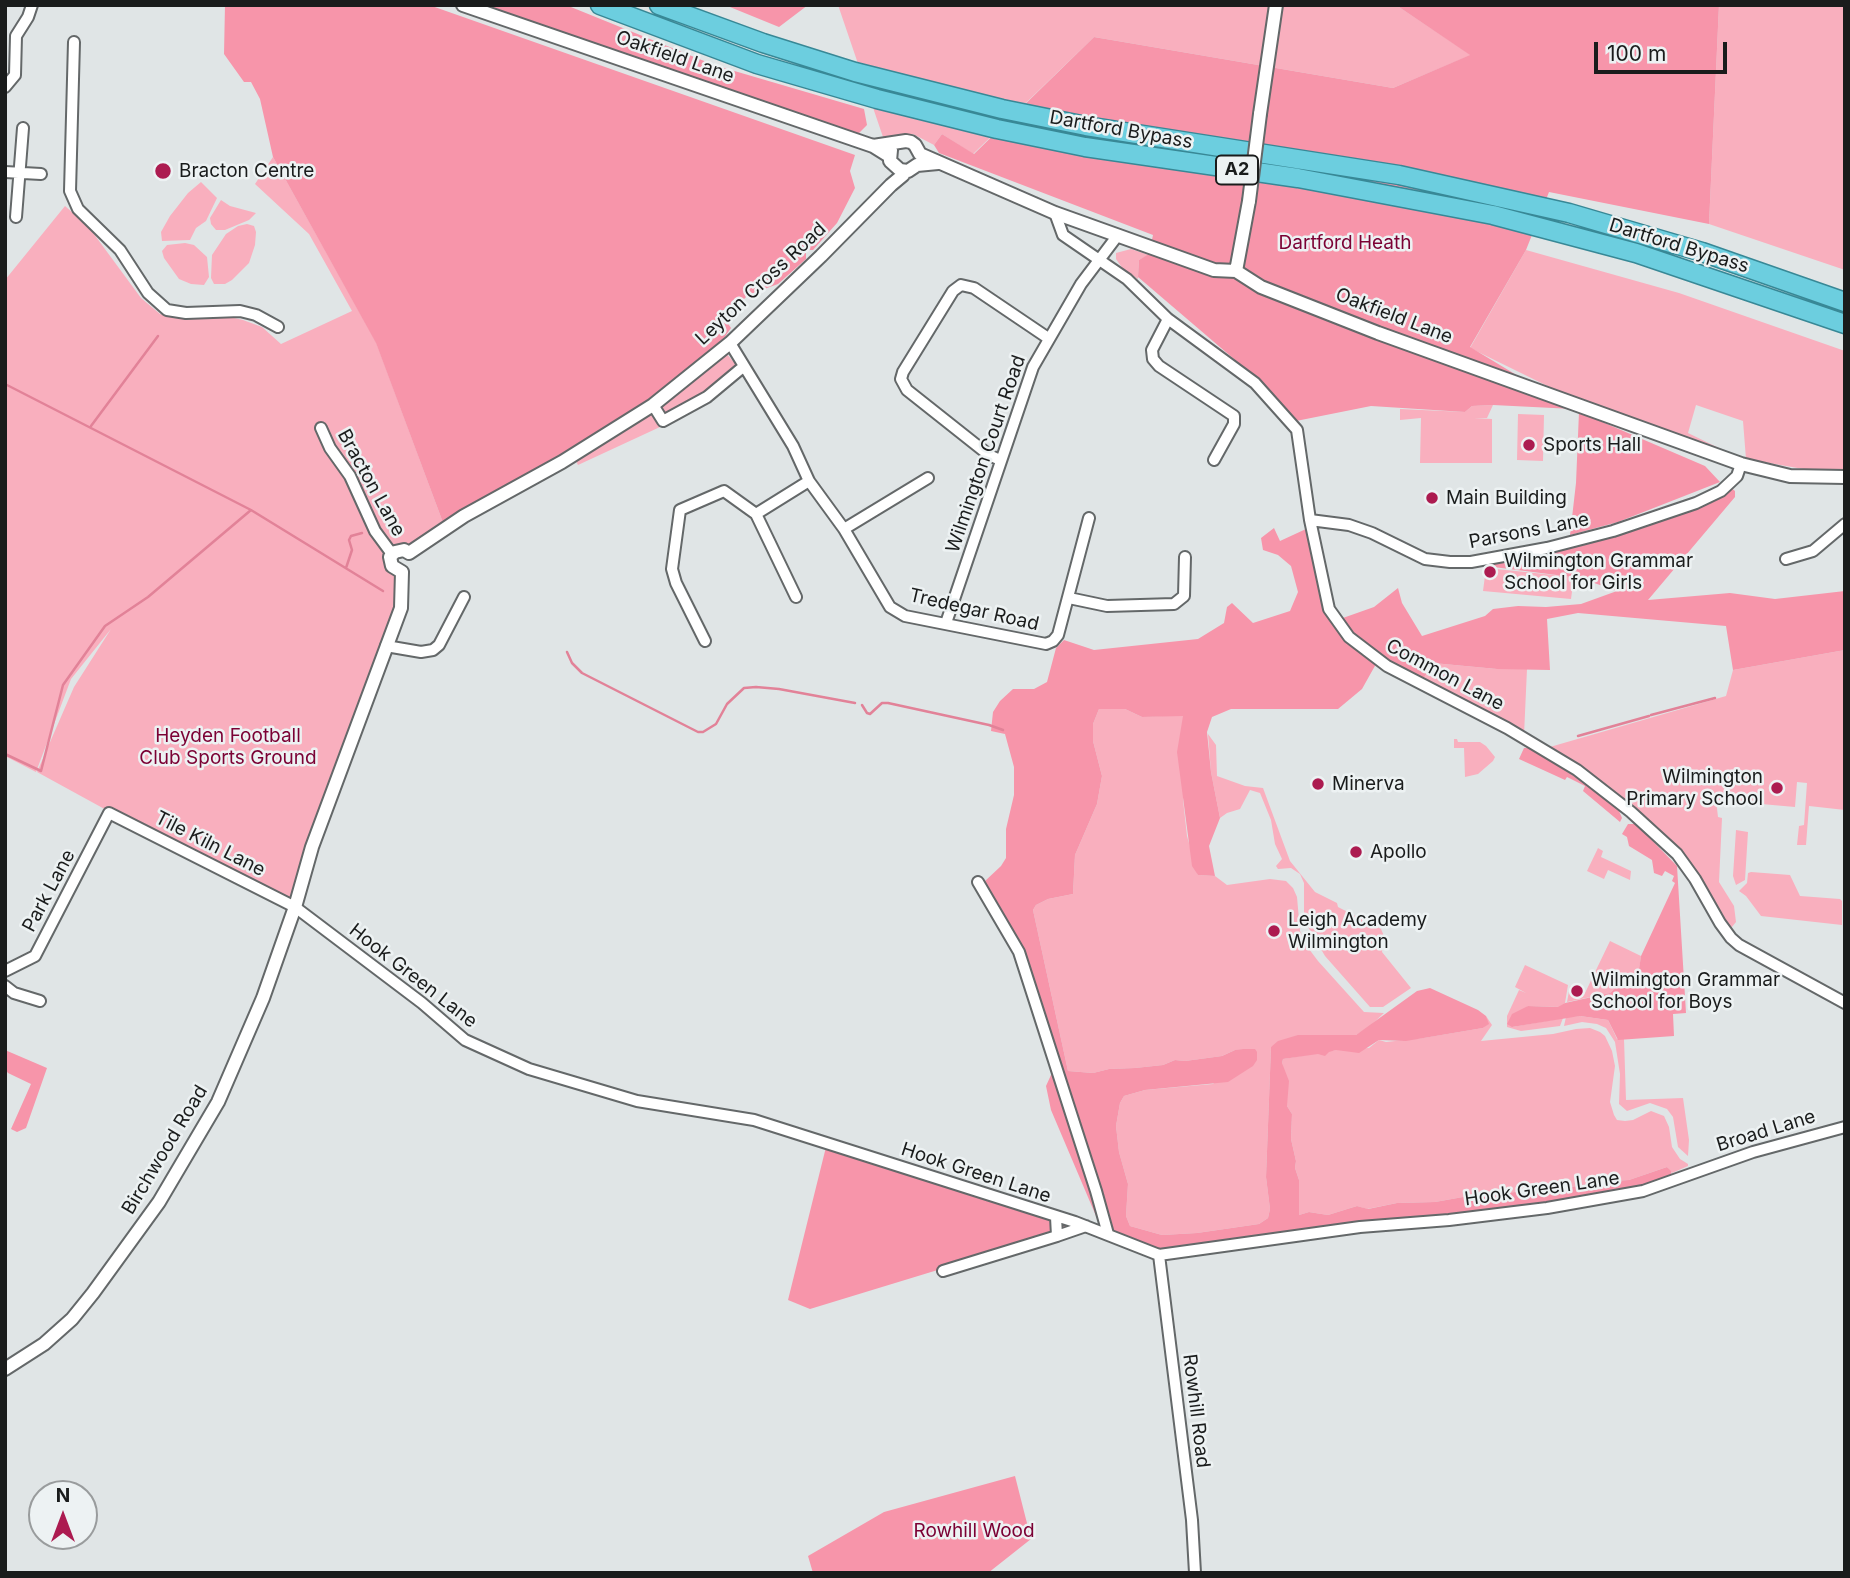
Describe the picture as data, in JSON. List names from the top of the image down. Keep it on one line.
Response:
{"streets":{"highway":["Dartford Bypass","A2"],"street":["Oakfield Lane","Leyton Cross Road","Wilmington Court Road","Bracton Lane","Parsons Lane","Tredegar Road","Common Lane","Tile Kiln Lane","Park Lane","Hook Green Lane","Broad Lane","Birchwood Road","Rowhill Road"]},"crossings":[["Oakfield Lane","Leyton Cross Road"],["Oakfield Lane","Wilmington Court Road"],["Oakfield Lane","Parsons Lane"],["Oakfield Lane","Common Lane"],["Leyton Cross Road","Bracton Lane"],["Leyton Cross Road","Tredegar Road"],["Wilmington Court Road","Tredegar Road"],["Wilmington Court Road","Common Lane"],["Parsons Lane","Common Lane"],["Tile Kiln Lane","Park Lane"],["Tile Kiln Lane","Hook Green Lane"],["Tile Kiln Lane","Birchwood Road"],["Hook Green Lane","Broad Lane"],["Hook Green Lane","Birchwood Road"],["Hook Green Lane","Rowhill Road"]],"parks":["Dartford Heath","Heyden Football Club Sports Ground","Rowhill Wood"],"places":["Bracton Centre","Sports Hall","Main Building","Wilmington Grammar School for Girls","Minerva","Wilmington Primary School","Apollo","Leigh Academy Wilmington","Wilmington Grammar School for Boys"],"scale_bar":"100 m","north":"top"}
